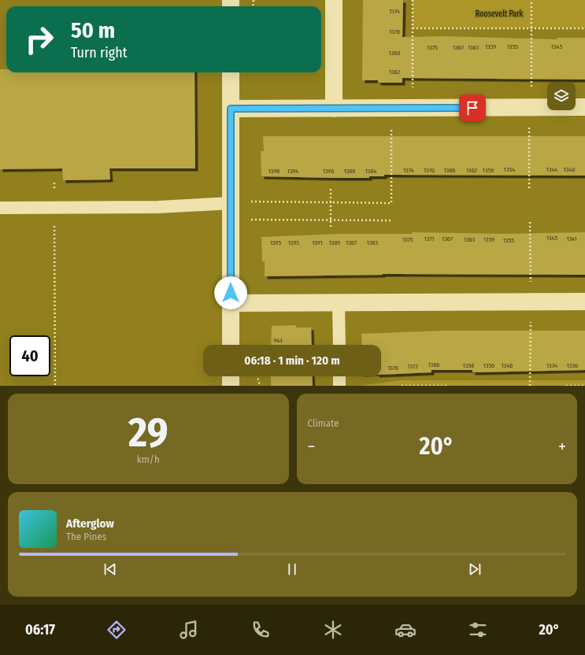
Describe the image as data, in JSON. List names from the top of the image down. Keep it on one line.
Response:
{"parks":["Roosevelt Park"],"house_numbers":["1374","1376","1359","1355","1345","1375","1367","1363","1380","1382","1354","1344","1340","1374","1370","1366","1362","1358","1396","1394","1390","1388","1384","1345","1371","1367","1341","1375","1363","1359","1355","1395","1393","1391","1389","1387","1383","943","1366","1356","1350","1346","1334","1330","1372","1376"],"page":{"turn":["50 m","Turn right"],"limit":"40","trip":"06:18 · 1 min · 120 m","tile":[["29","km/h"],"Climate"],"heat":["−","20°","+"],"song":["Afterglow","The Pines"],"tabs":["06:17","20°"]}}
